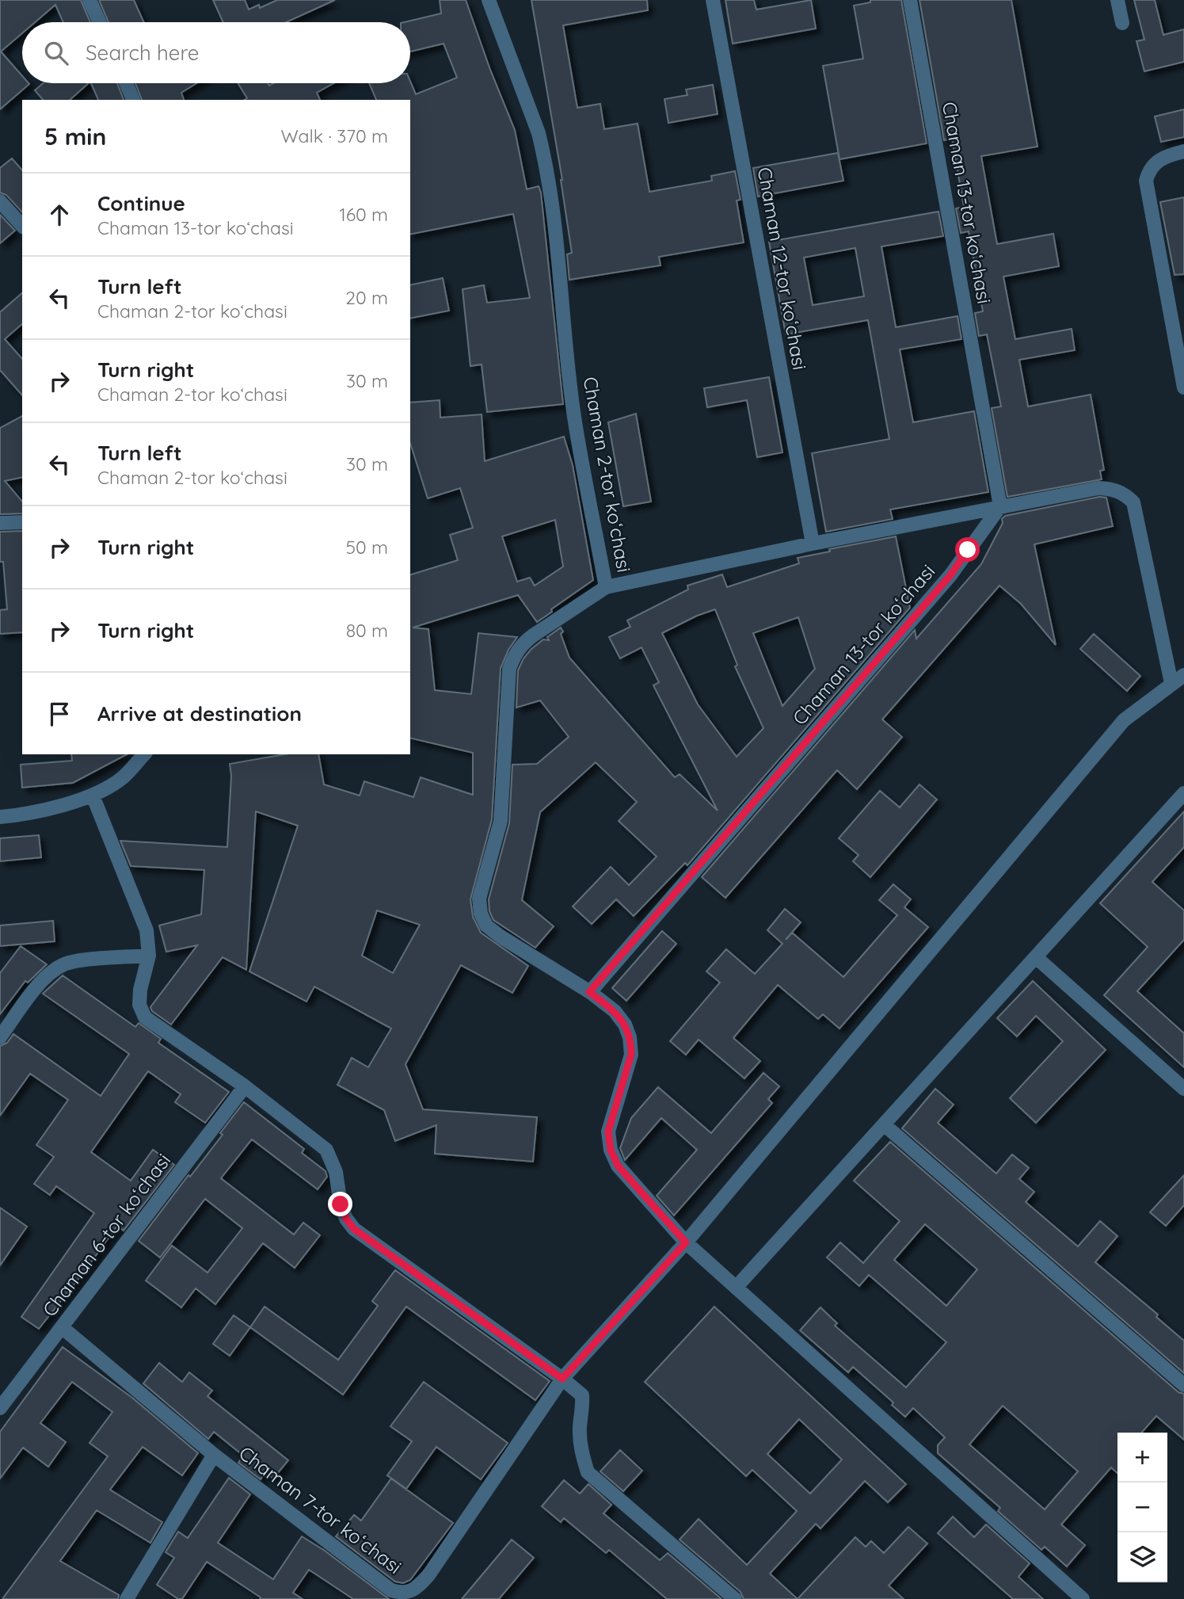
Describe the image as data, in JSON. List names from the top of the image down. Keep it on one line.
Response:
{"streets":{"street":["Chaman 13-tor koʻchasi","Chaman 12-tor koʻchasi","Chaman 2-tor koʻchasi","Chaman 6-tor koʻchasi","Chaman 7-tor koʻchasi"]},"crossings":[["Chaman 13-tor koʻchasi","Chaman 2-tor koʻchasi"]],"page":{"search":"Search here","heading":["5 min","Walk · 370 m"],"list":[["Continue","Chaman 13-tor koʻchasi","160 m"],["Turn left","Chaman 2-tor koʻchasi","20 m"],["Turn right","Chaman 2-tor koʻchasi","30 m"],["Turn left","Chaman 2-tor koʻchasi","30 m"],["Turn right","50 m"],["Turn right","80 m"],"Arrive at destination"],"map_buttons":["+","−"]}}
